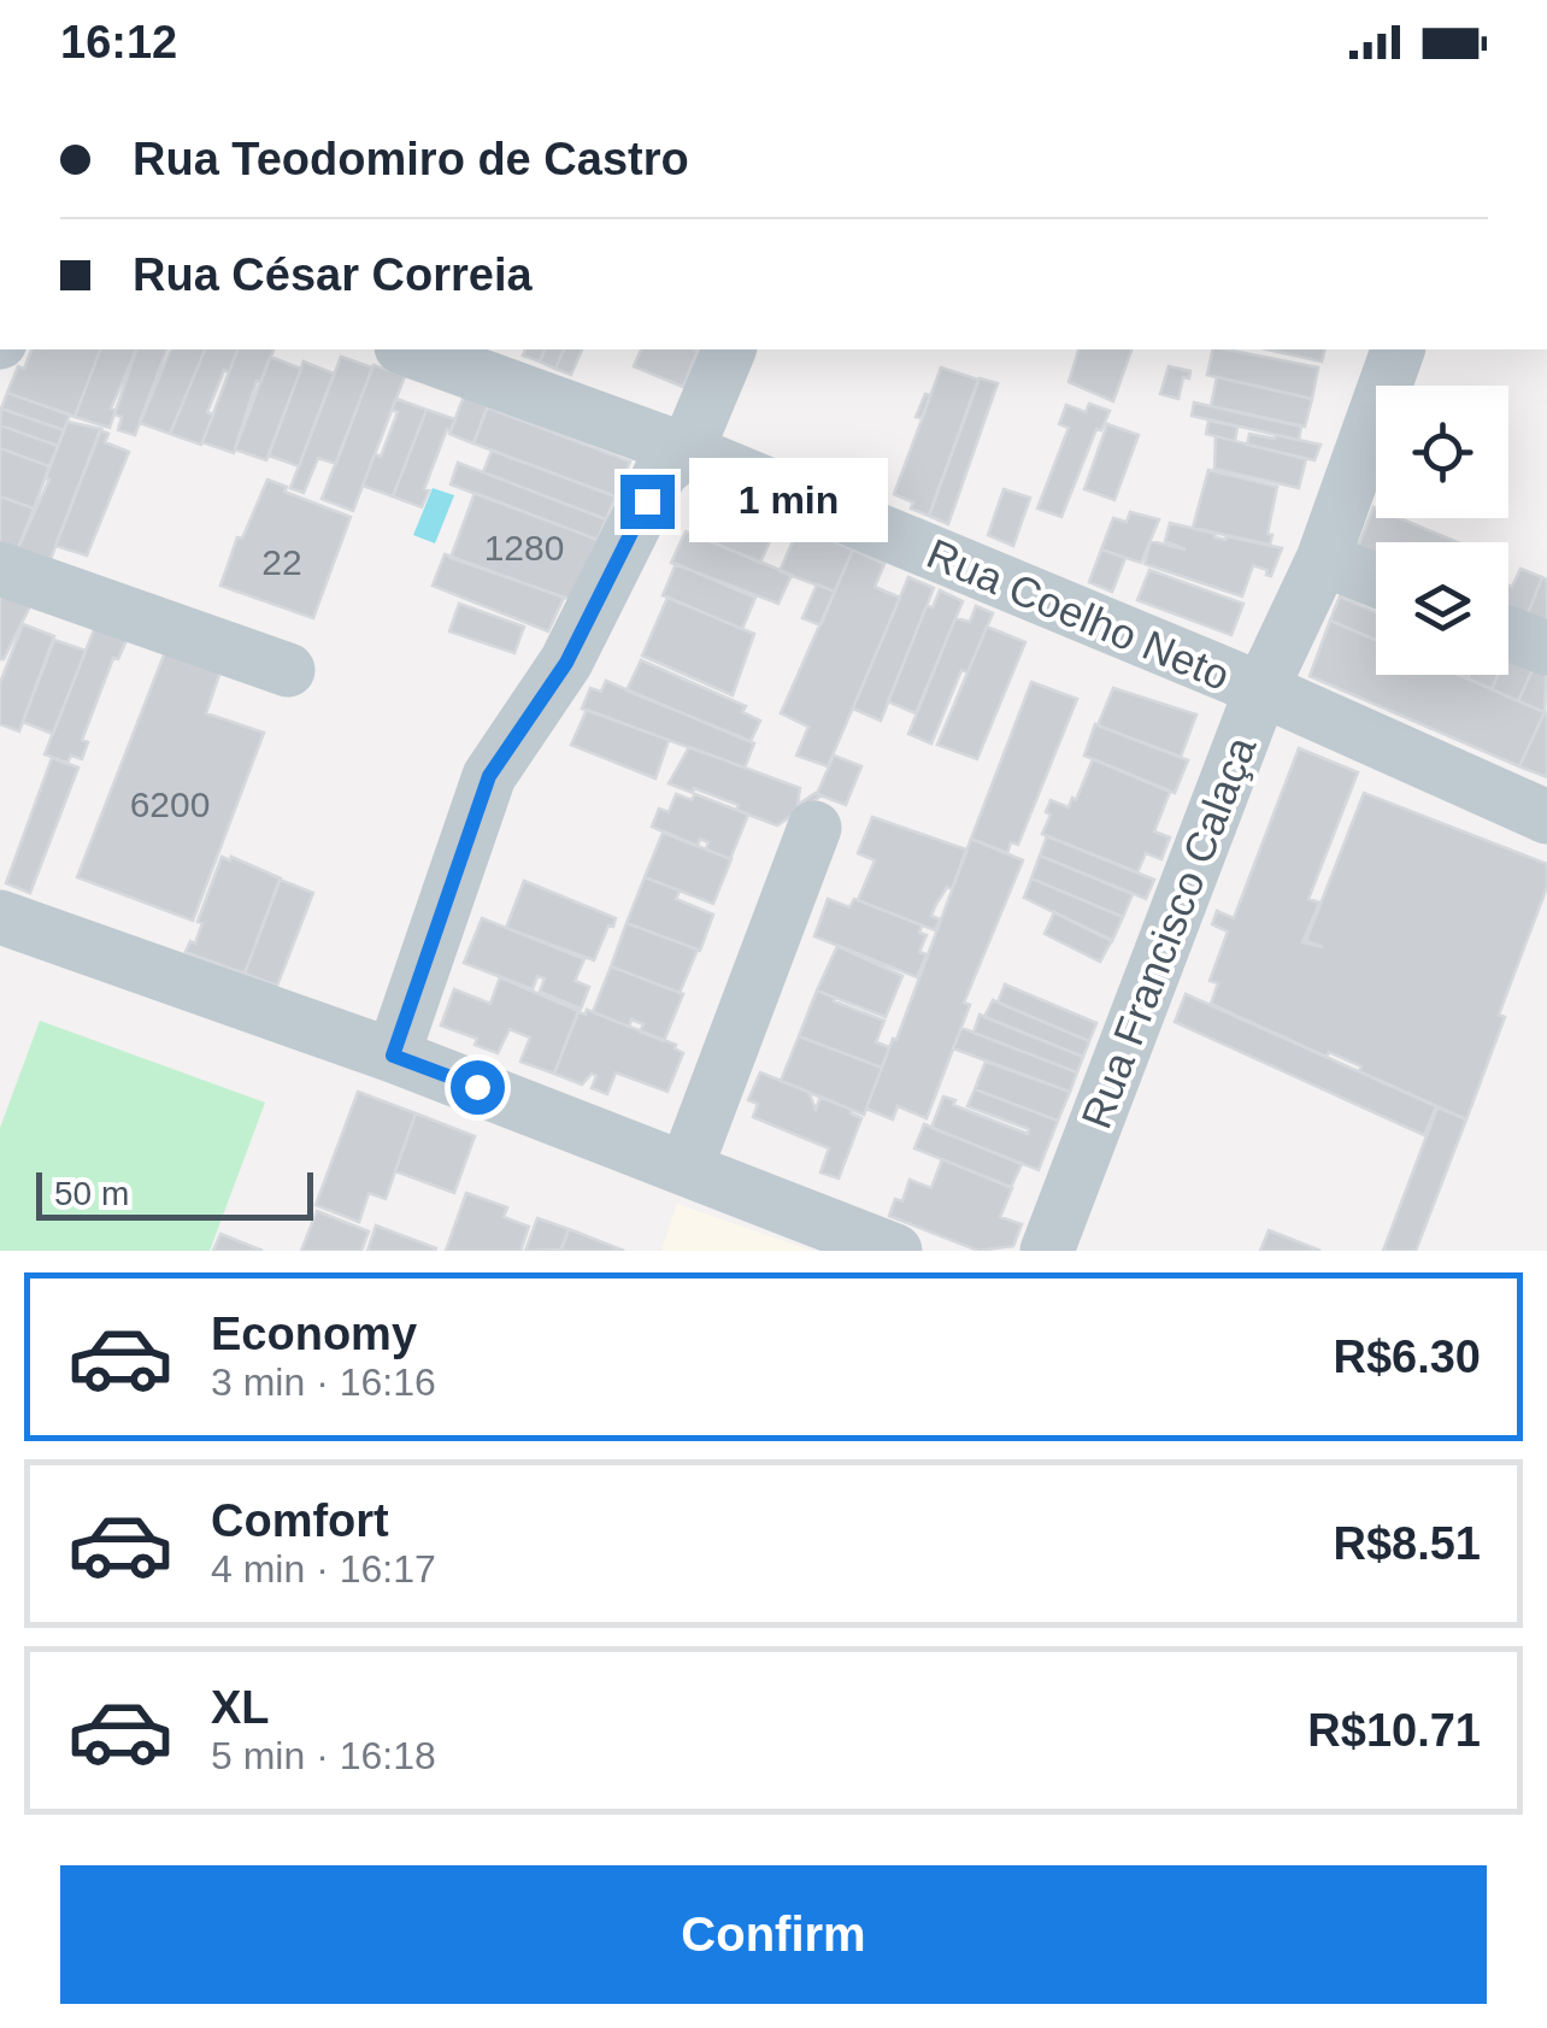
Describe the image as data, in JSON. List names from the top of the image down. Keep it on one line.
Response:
{"streets":{"street":["Rua Coelho Neto","Rua Francisco Calaça"]},"crossings":[["Rua Coelho Neto","Rua Francisco Calaça"]],"house_numbers":["1280","22","6200"],"scale_bar":"50 m","page":{"status":"16:12","banner":["Rua Teodomiro de Castro","Rua César Correia"],"bubble":"1 min","scale":"50 m","list":[{"name":"Economy","note":"3 min · 16:16","value":"R$6.30"},{"name":"Comfort","note":"4 min · 16:17","value":"R$8.51"},{"name":"XL","note":"5 min · 16:18","value":"R$10.71"}],"buttons":"Confirm"}}
